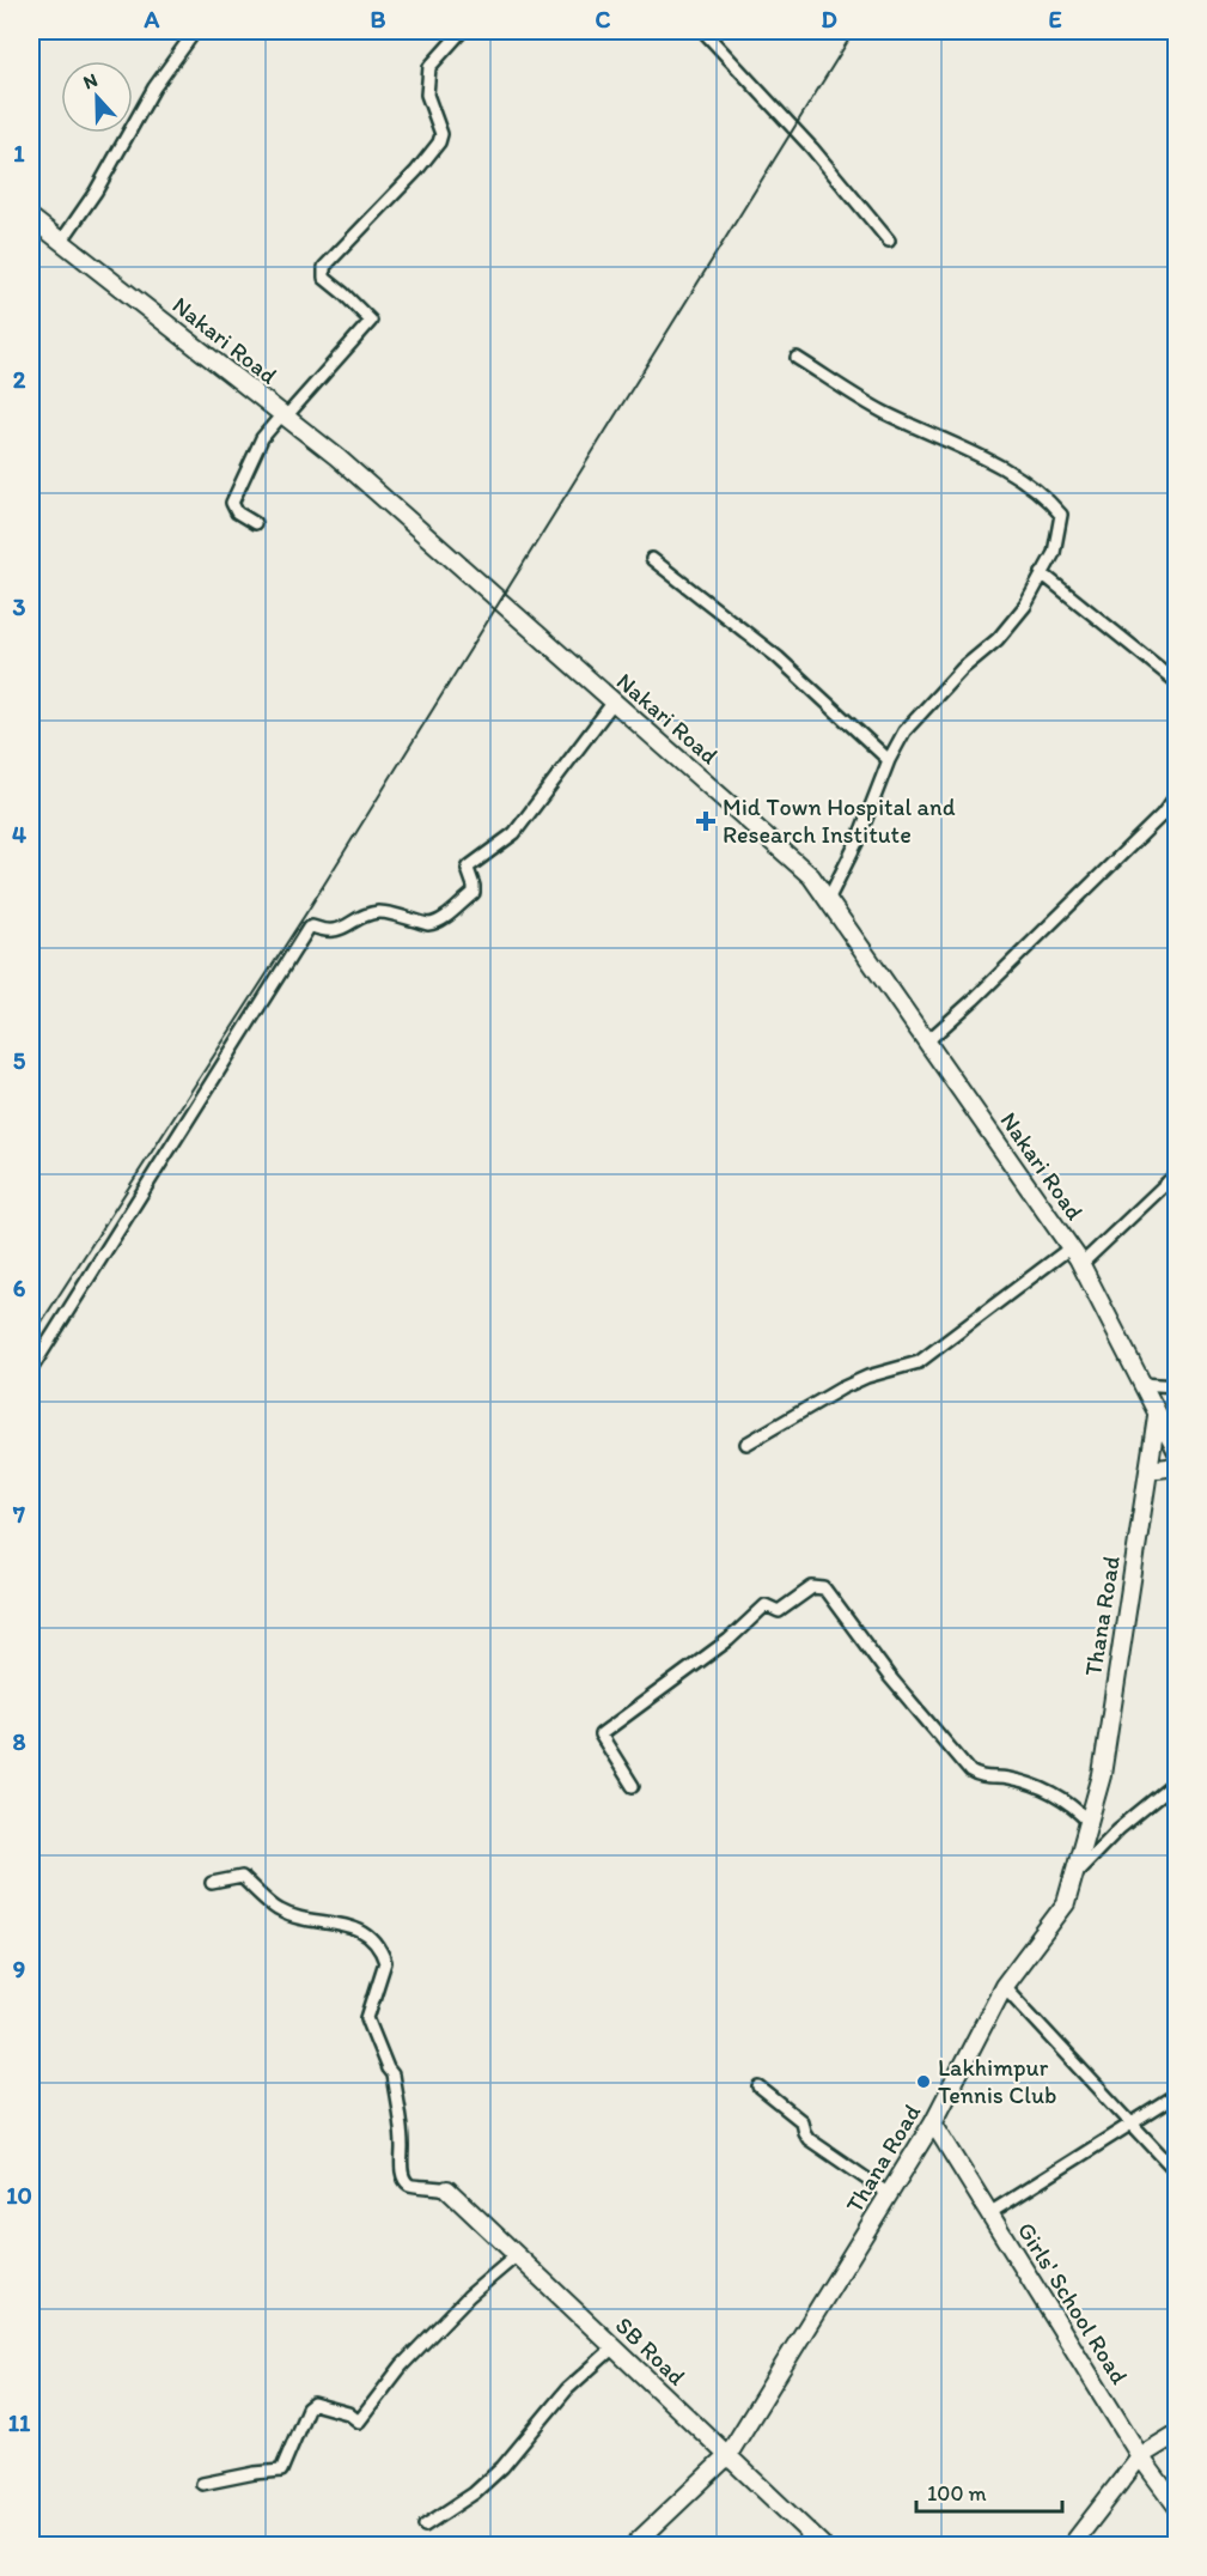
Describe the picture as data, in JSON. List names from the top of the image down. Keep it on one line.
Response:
{"streets":{"street":["Nakari Road","Thana Road","Girls' School Road","SB Road"]},"crossings":[["Nakari Road","Thana Road"],["Thana Road","Girls' School Road"],["Thana Road","SB Road"]],"places":{"health":["Mid Town Hospital and Research Institute"],"other":["Lakhimpur Tennis Club"]},"scale_bar":"100 m","north":"top","grid":{"columns":["A","B","C","D","E"],"rows":["1","2","3","4","5","6","7","8","9","10","11"]}}
